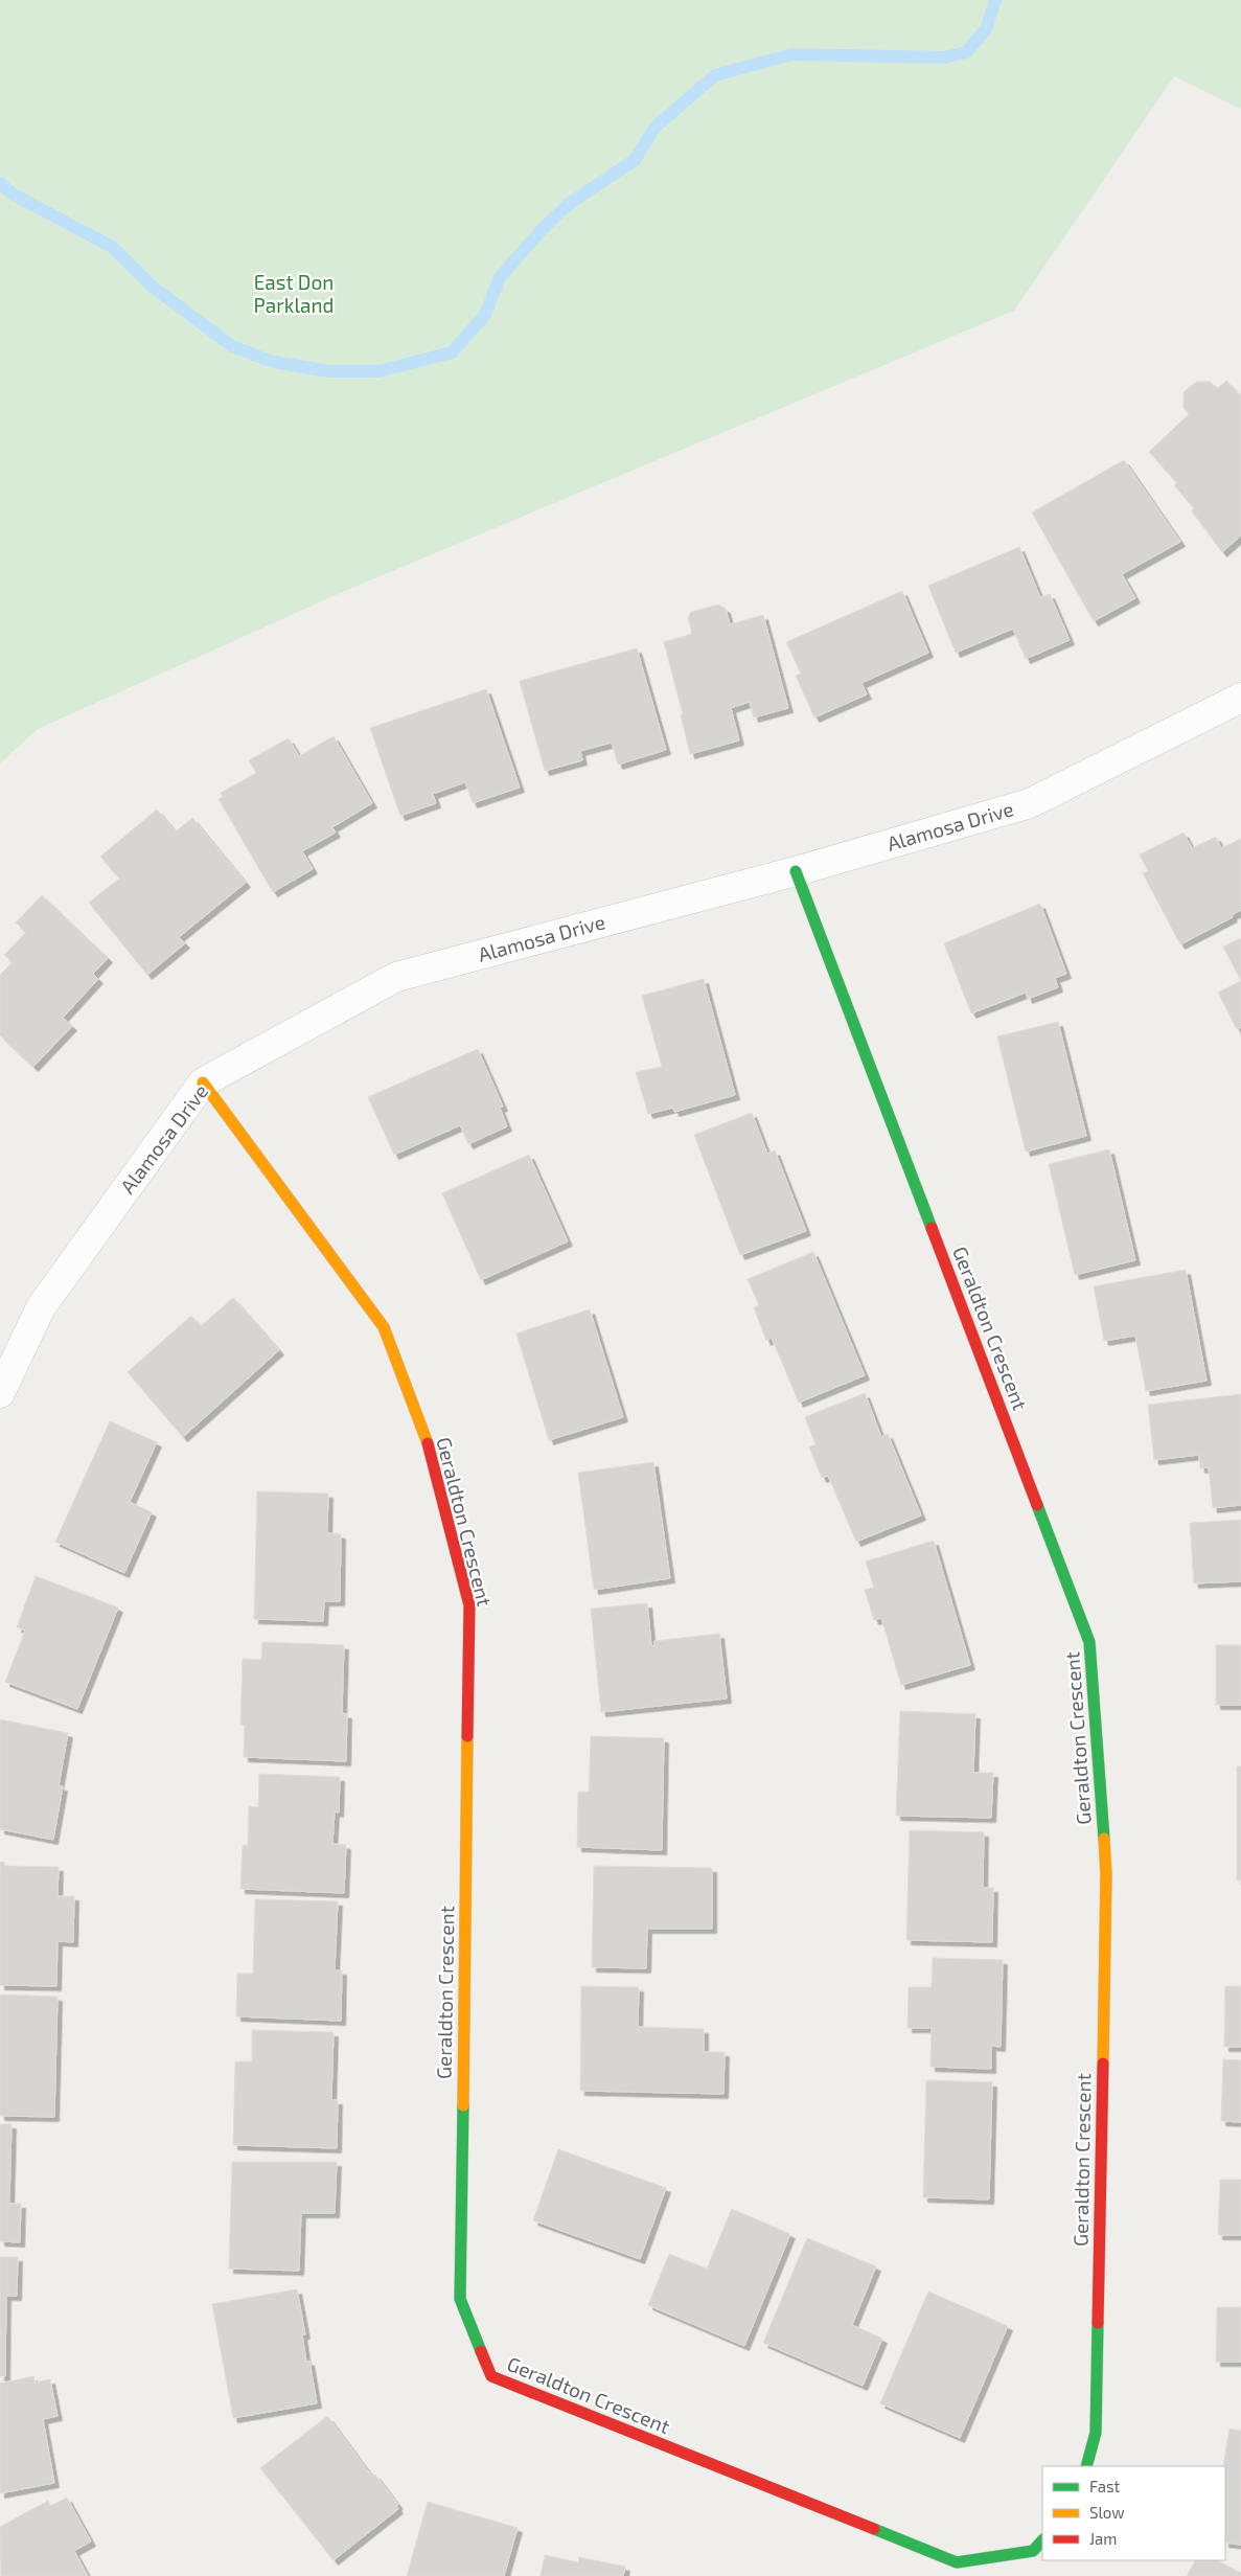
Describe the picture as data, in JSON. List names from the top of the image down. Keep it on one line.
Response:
{"streets":{"street":["Alamosa Drive","Geraldton Crescent"]},"crossings":[["Alamosa Drive","Geraldton Crescent"]],"parks":["East Don Parkland"],"legend":["Fast","Slow","Jam"]}
